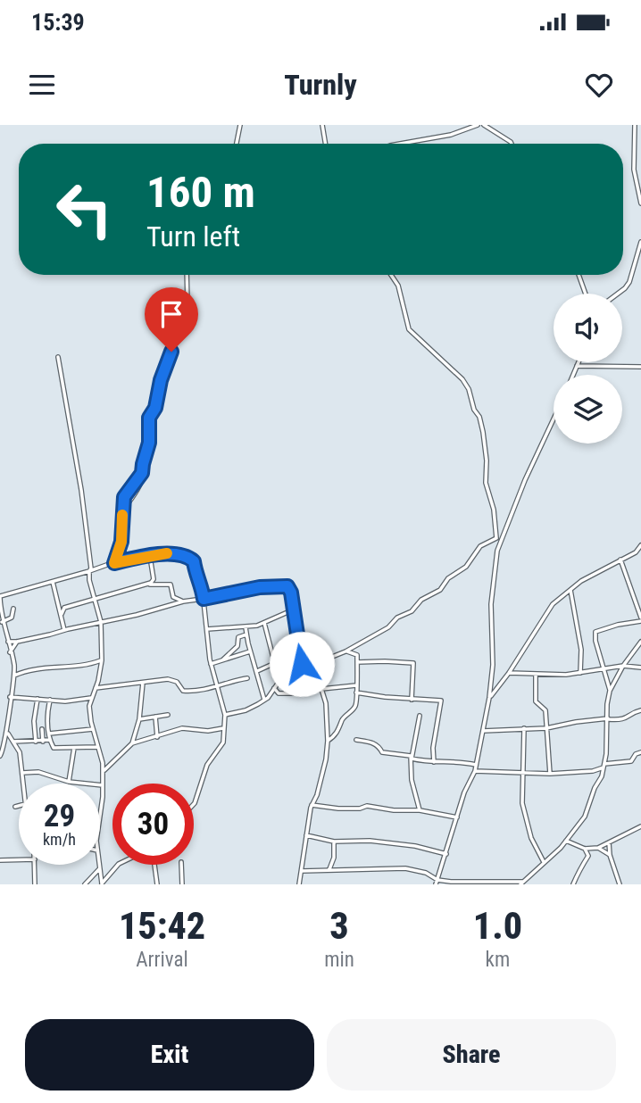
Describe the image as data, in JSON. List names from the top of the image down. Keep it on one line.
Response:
{"page":{"status":"15:39","header":"Turnly","turn":["160 m","Turn left"],"speed":"29 km/h","limit":"30","eta":["15:42","Arrival","3","min","1.0","km"],"buttons":["Exit","Share"]}}
